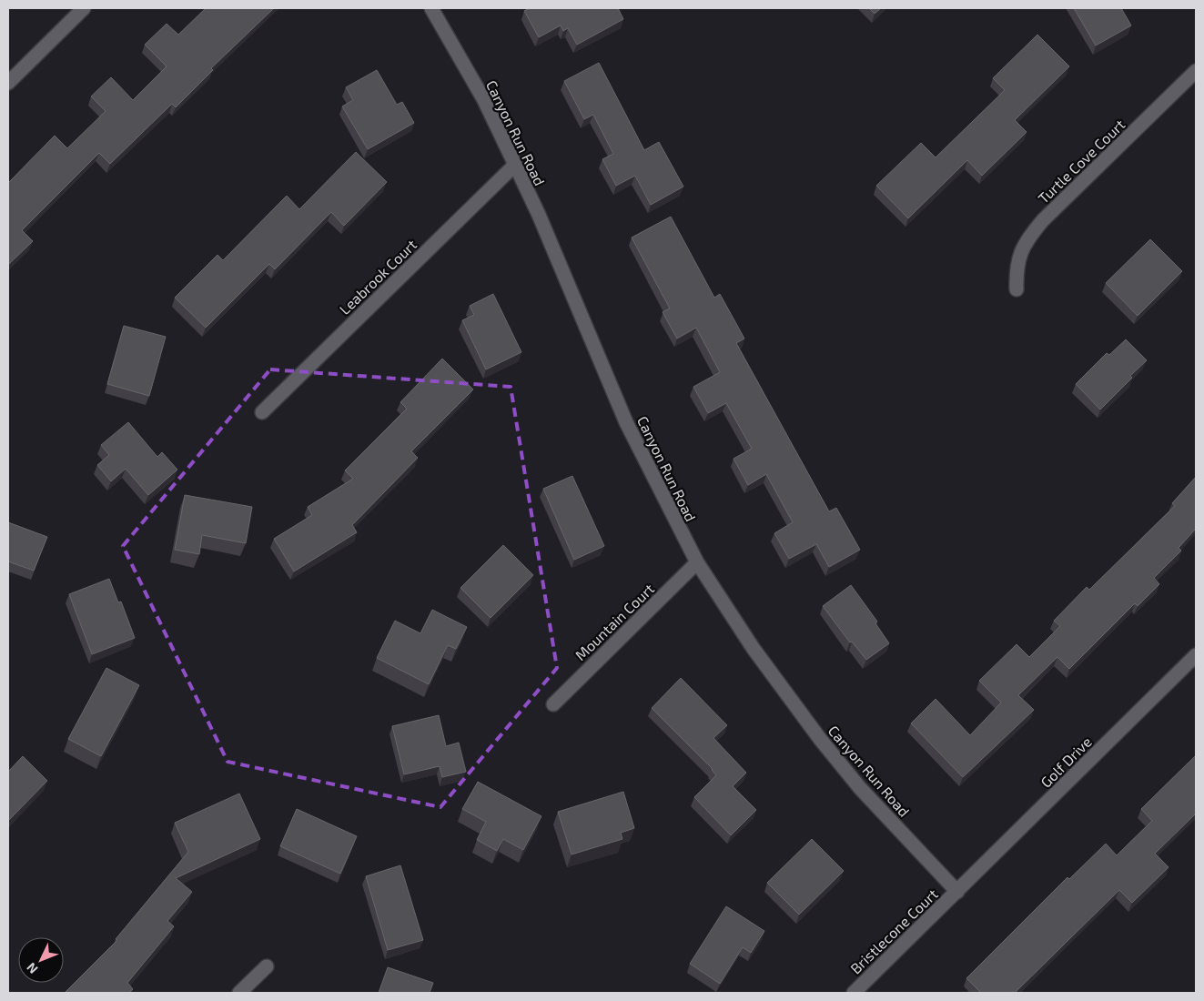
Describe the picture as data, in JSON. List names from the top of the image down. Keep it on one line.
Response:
{"streets":{"street":["Canyon Run Road","Turtle Cove Court","Leabrook Court","Mountain Court","Golf Drive","Bristlecone Court"]},"crossings":[["Canyon Run Road","Leabrook Court"],["Canyon Run Road","Mountain Court"],["Canyon Run Road","Golf Drive"],["Canyon Run Road","Bristlecone Court"],["Golf Drive","Bristlecone Court"]],"north":"bottom left"}
